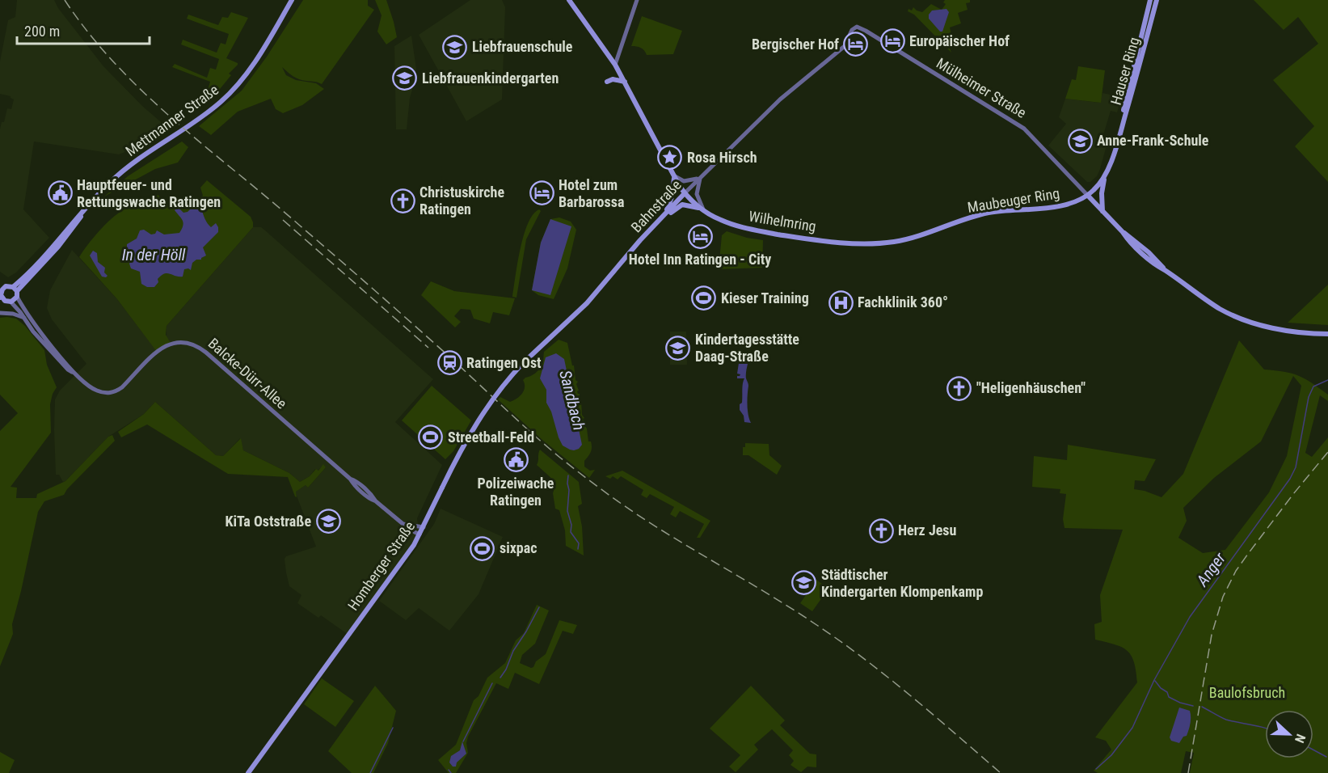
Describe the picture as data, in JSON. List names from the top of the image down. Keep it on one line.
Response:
{"streets":{"main road":["Hauser Ring","Mülheimer Straße","Mettmanner Straße","Maubeuger Ring","Bahnstraße","Wilhelmring","Homberger Straße"],"street":["Balcke-Dürr-Allee"]},"crossings":[["Hauser Ring","Mülheimer Straße"],["Hauser Ring","Maubeuger Ring"],["Mülheimer Straße","Maubeuger Ring"],["Mülheimer Straße","Bahnstraße"],["Mettmanner Straße","Balcke-Dürr-Allee"],["Maubeuger Ring","Wilhelmring"],["Bahnstraße","Wilhelmring"],["Bahnstraße","Homberger Straße"],["Balcke-Dürr-Allee","Homberger Straße"]],"water":["In der Höll","Sandbach","Anger"],"parks":["Baulofsbruch"],"places":{"hotel":["Europäischer Hof","Bergischer Hof","Hotel zum Barbarossa","Hotel Inn Ratingen - City"],"school or university":["Liebfrauenschule","Liebfrauenkindergarten","Anne-Frank-Schule","Kindertagesstätte Daag-Straße","KiTa Oststraße","Städtischer Kindergarten Klompenkamp"],"place":["Rosa Hirsch"],"public building":["Hauptfeuer- und Rettungswache Ratingen","Polizeiwache Ratingen"],"church":["Christuskirche Ratingen","\"Heligenhäuschen\"","Herz Jesu"],"sports":["Kieser Training","Streetball-Feld","sixpac"],"hospital":["Fachklinik 360°"],"station":["Ratingen Ost"]},"scale_bar":"200 m","north":"right"}
